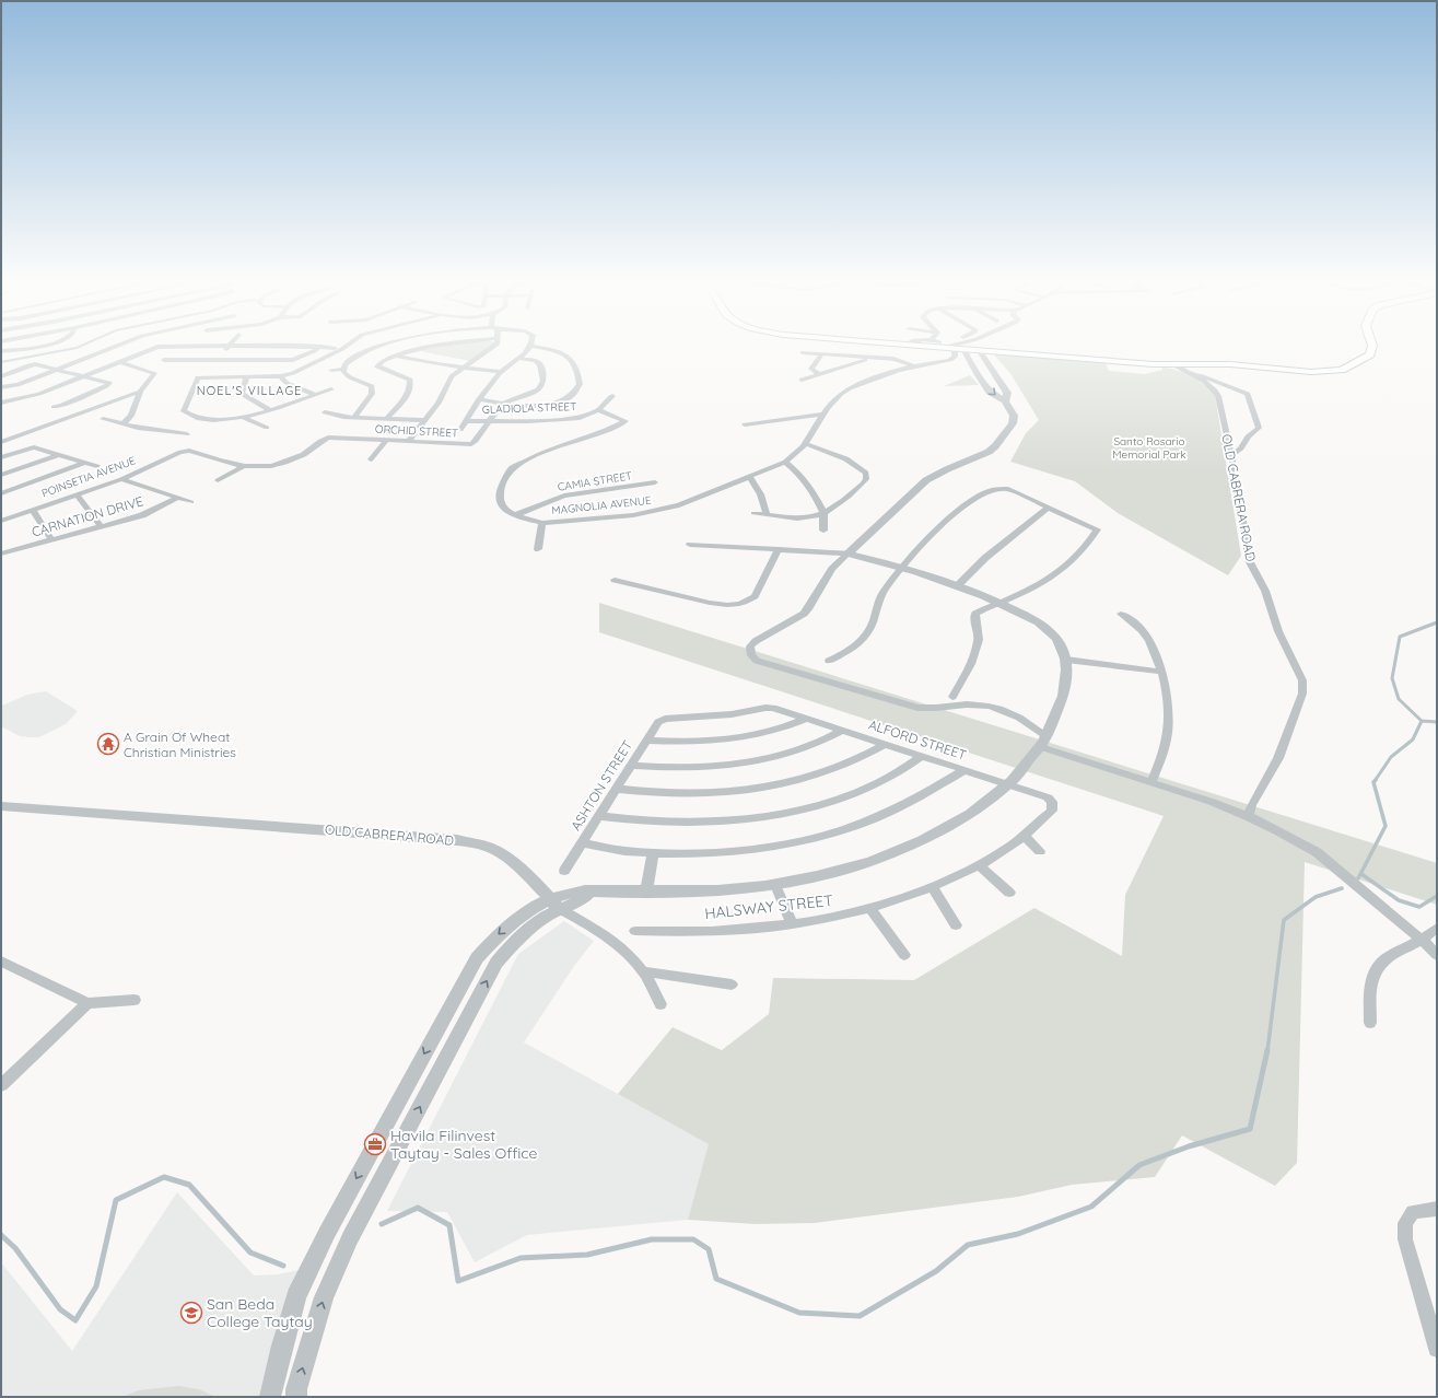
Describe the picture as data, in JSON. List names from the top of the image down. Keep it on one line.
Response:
{"streets":{"street":["GLADIOLA STREET","ORCHID STREET","POINSETIA AVENUE","CAMIA STREET","OLD CABRERA ROAD","MAGNOLIA AVENUE","CARNATION DRIVE","ALFORD STREET","ASHTON STREET","HALSWAY STREET"]},"crossings":[["GLADIOLA STREET","ORCHID STREET"],["ORCHID STREET","POINSETIA AVENUE"],["CAMIA STREET","MAGNOLIA AVENUE"],["ALFORD STREET","ASHTON STREET"],["ALFORD STREET","HALSWAY STREET"]],"districts":["NOEL'S VILLAGE"],"parks":["Santo Rosario Memorial Park"],"places":{"temple":["A Grain Of Wheat Christian Ministries"],"office":["Havila Filinvest Taytay - Sales Office"],"school or university":["San Beda College Taytay"]}}
